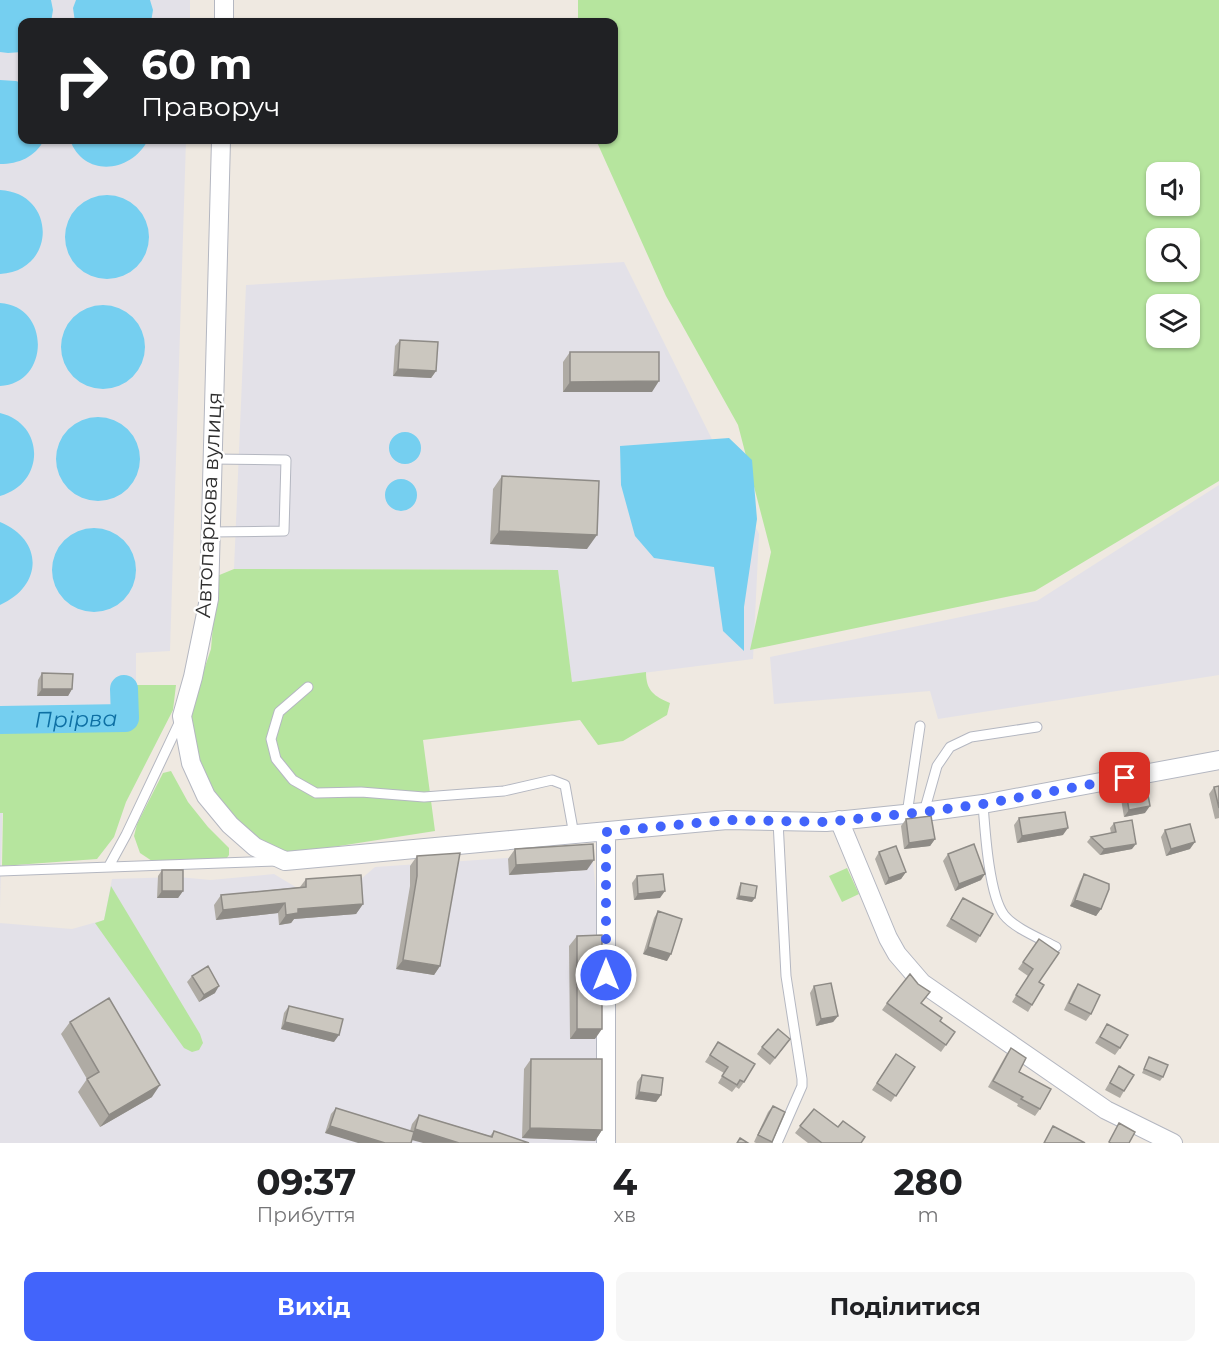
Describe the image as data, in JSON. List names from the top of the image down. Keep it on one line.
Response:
{"streets":{"street":["Автопаркова вулиця"]},"water":["Прірва"],"page":{"turn":["60 m","Праворуч"],"eta":["09:37","Прибуття","4","хв","280","m"],"buttons":["Вихід","Поділитися"]}}
